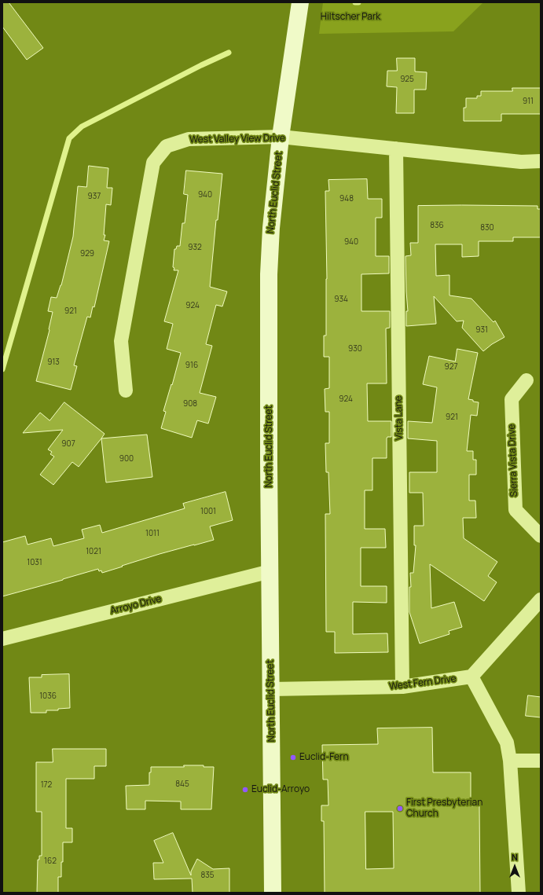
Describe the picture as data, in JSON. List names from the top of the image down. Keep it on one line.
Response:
{"streets":{"main road":["North Euclid Street"],"street":["West Valley View Drive","Vista Lane","Sierra Vista Drive","Arroyo Drive","West Fern Drive"]},"crossings":[["West Valley View Drive","North Euclid Street"],["West Valley View Drive","Vista Lane"],["North Euclid Street","Arroyo Drive"],["North Euclid Street","West Fern Drive"],["Vista Lane","West Fern Drive"]],"parks":["Hiltscher Park"],"places":["Euclid-Fern","Euclid-Arroyo","First Presbyterian Church"],"house_numbers":["925","911","940","937","948","836","830","940","932","929","934","924","921","931","930","913","916","927","924","908","921","907","900","1001","1011","1021","1031","1036","845","172","162","835"],"north":"top"}
